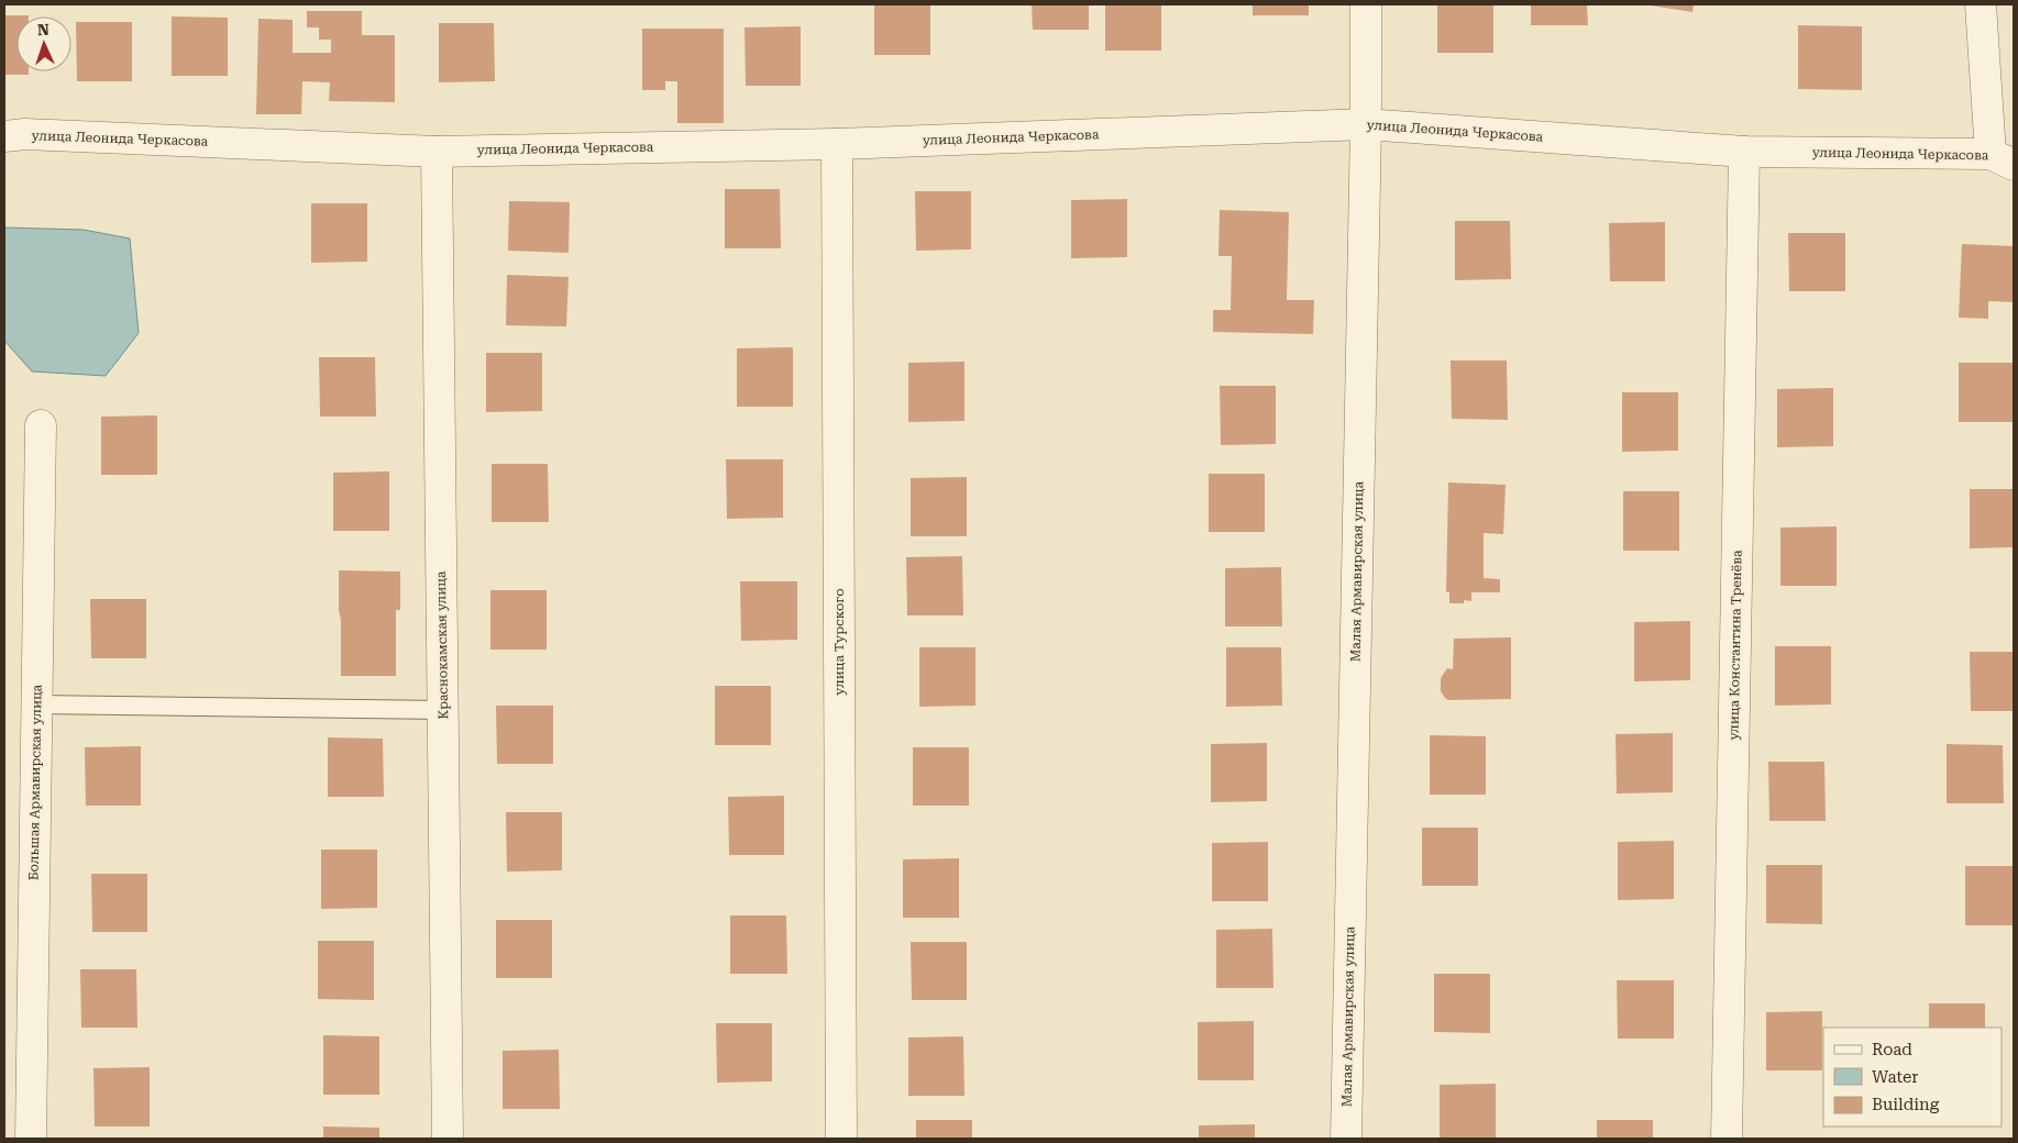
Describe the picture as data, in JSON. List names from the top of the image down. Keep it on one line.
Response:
{"streets":{"street":["улица Леонида Черкасова","Малая Армавирская улица","улица Турского","Краснокамская улица","улица Константина Тренёва","Большая Армавирская улица"]},"crossings":[["улица Леонида Черкасова","Малая Армавирская улица"],["улица Леонида Черкасова","улица Турского"],["улица Леонида Черкасова","Краснокамская улица"],["улица Леонида Черкасова","улица Константина Тренёва"]],"legend":["Road","Water","Building"],"north":"top"}
